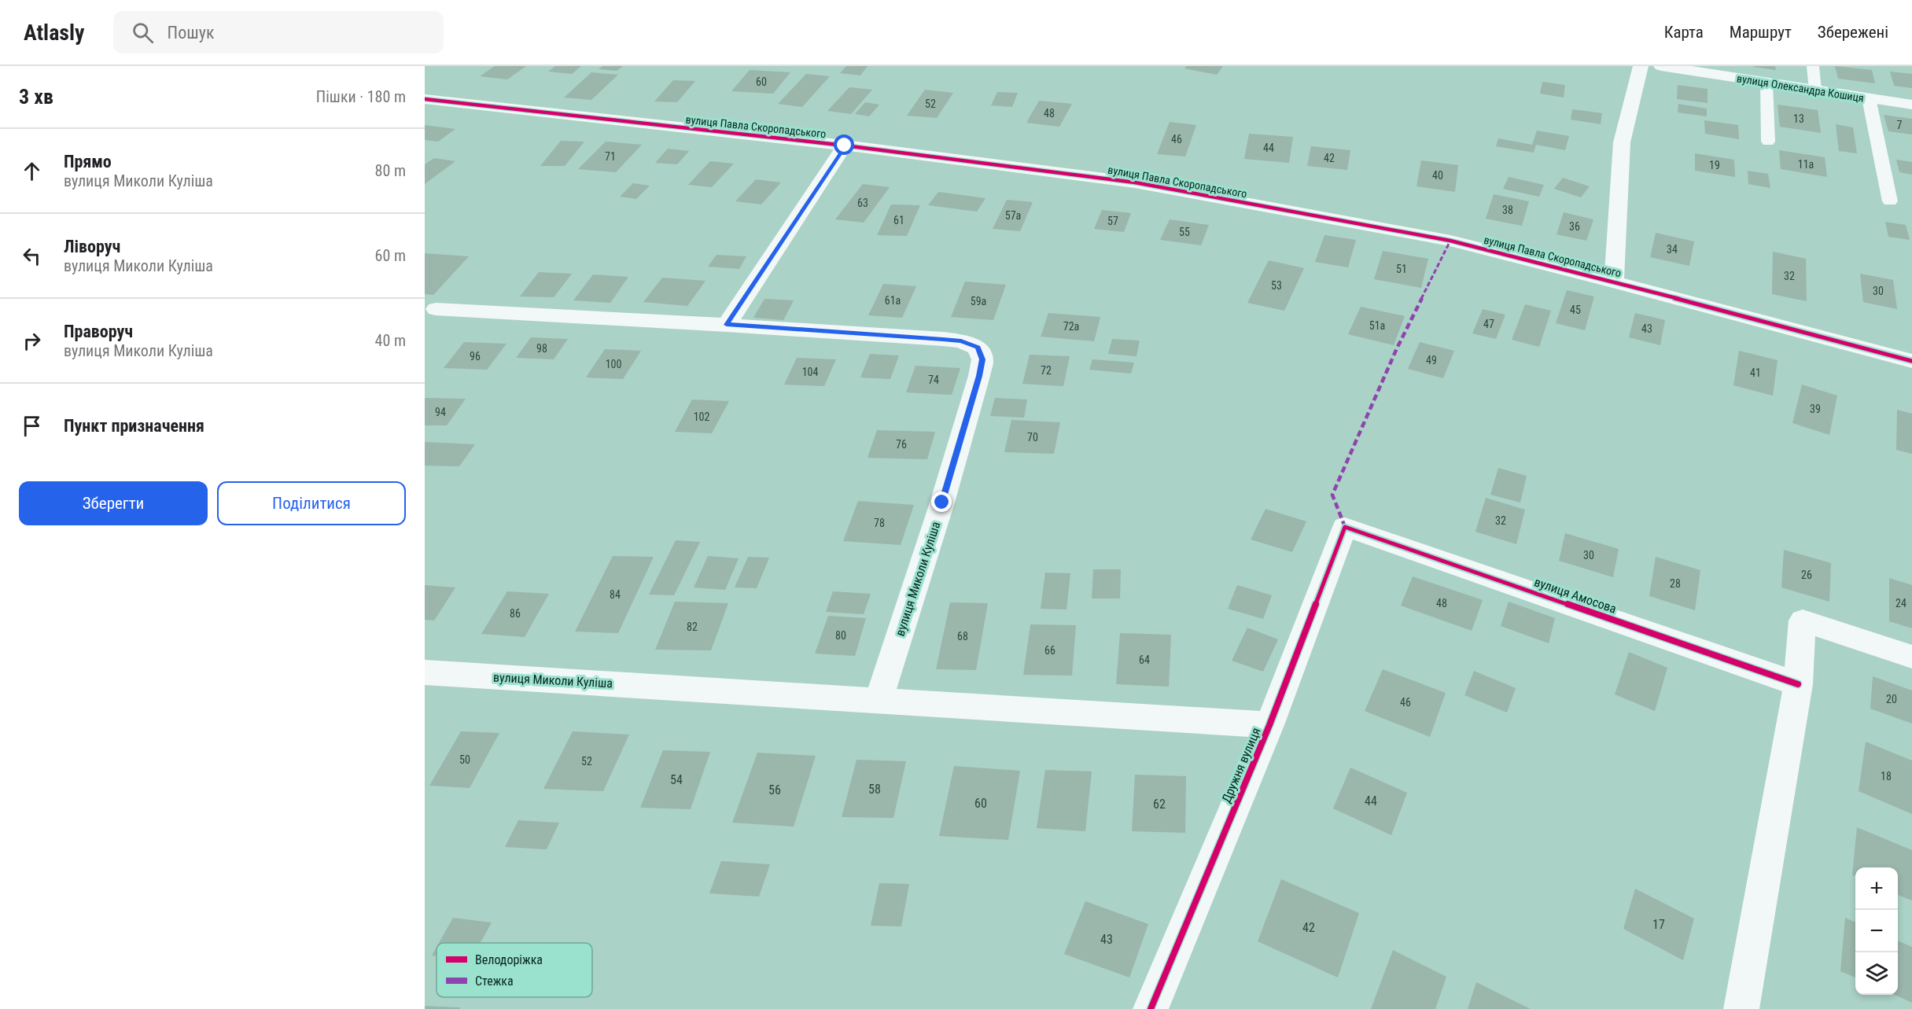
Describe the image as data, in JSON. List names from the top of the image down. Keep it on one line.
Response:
{"streets":{"street":["вулиця Олександра Кошиця","вулиця Павла Скоропадського","вулиця Миколи Куліша","вулиця Амосова","Дружня вулиця"]},"crossings":[["вулиця Миколи Куліша","Дружня вулиця"],["вулиця Амосова","Дружня вулиця"]],"house_numbers":["60","52","48","13","7","46","44","71","42","11а","19","40","63","38","57а","61","57","36","55","34","51","32","53","30","61а","59а","45","47","51а","72а","43","98","96","49","100","72","104","41","74","39","94","102","70","76","32","78","30","26","28","84","48","24","86","82","80","68","66","64","20","46","50","52","18","54","58","56","44","60","62","17","42","43"],"legend":["Велодоріжка","Стежка"],"page":{"header":"Atlasly","search":"Пошук","nav":["Карта","Маршрут","Збережені"],"heading":["3 хв","Пішки · 180 m"],"list":[["Прямо","вулиця Миколи Куліша","80 m"],["Ліворуч","вулиця Миколи Куліша","60 m"],["Праворуч","вулиця Миколи Куліша","40 m"],"Пункт призначення"],"buttons":["Зберегти","Поділитися"],"map_buttons":["+","−"]}}
